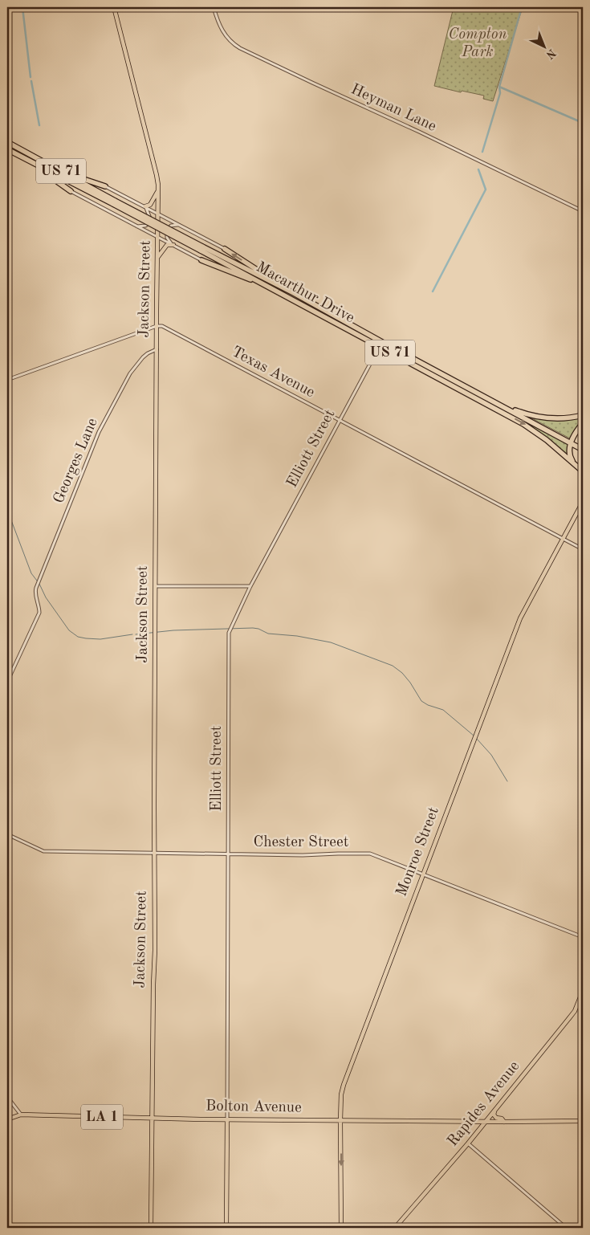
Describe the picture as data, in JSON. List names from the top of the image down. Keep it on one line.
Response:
{"streets":{"highway":["US 71","Macarthur Drive"],"main road":["Jackson Street","Elliott Street","Monroe Street","Rapides Avenue","Bolton Avenue","LA 1"],"street":["Heyman Lane","Texas Avenue","Georges Lane","Chester Street"]},"crossings":[["Jackson Street","Texas Avenue"],["Jackson Street","Georges Lane"],["Jackson Street","Chester Street"],["Jackson Street","Bolton Avenue"],["Macarthur Drive","Elliott Street"],["Texas Avenue","Elliott Street"],["Texas Avenue","Monroe Street"],["Elliott Street","Chester Street"],["Elliott Street","Bolton Avenue"],["Chester Street","Monroe Street"],["Monroe Street","Bolton Avenue"],["Rapides Avenue","Bolton Avenue"],["Bolton Avenue","LA 1"]],"parks":["Compton Park"],"north":"bottom right"}
